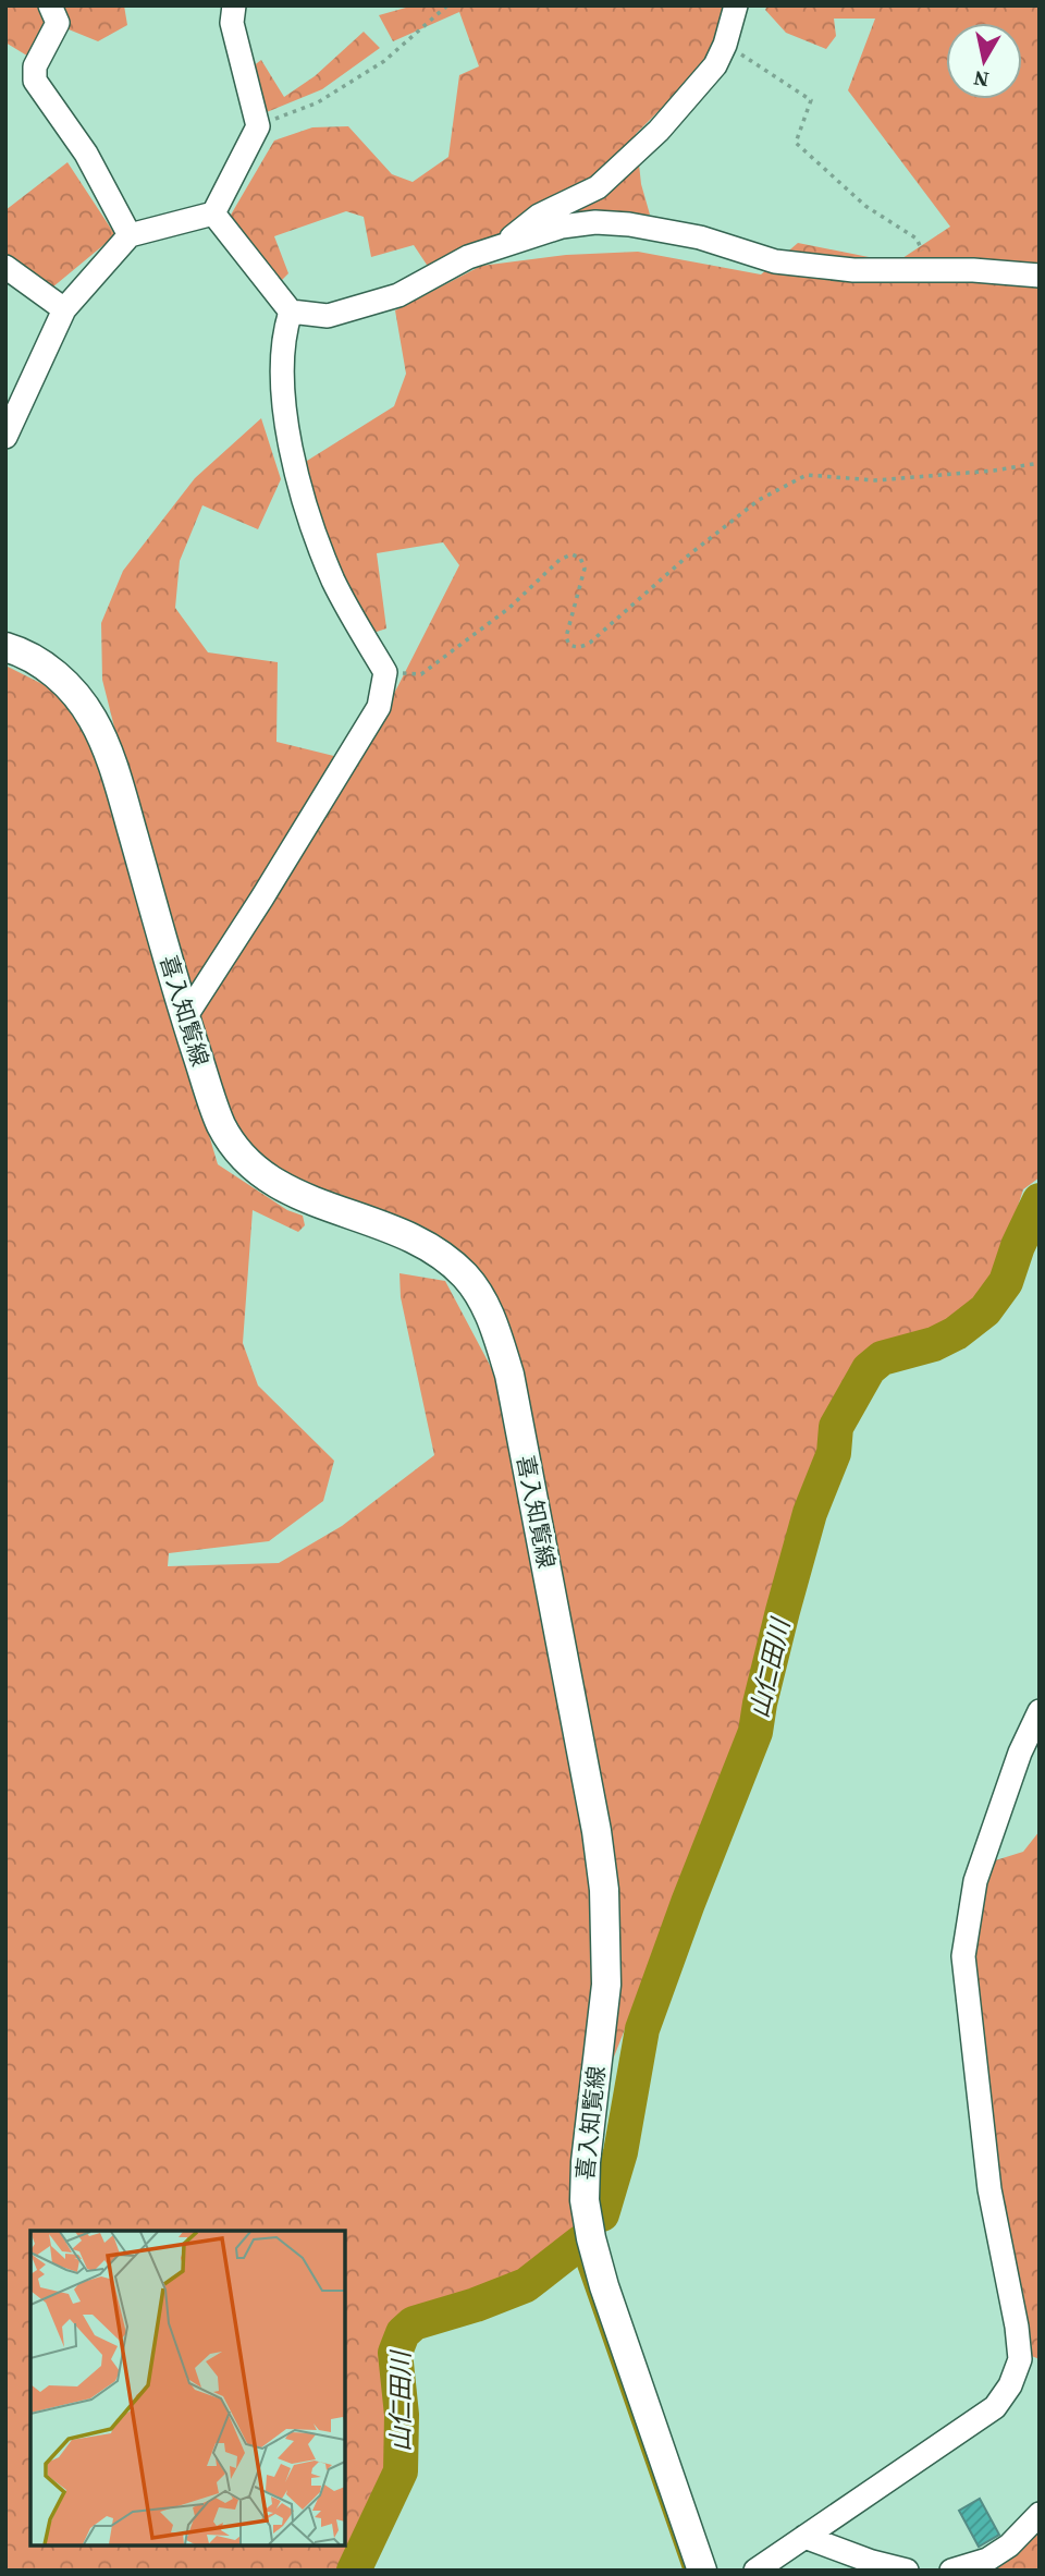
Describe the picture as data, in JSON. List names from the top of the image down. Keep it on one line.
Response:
{"streets":{"main road":["喜入知覧線"]},"water":["山仁田川"],"north":"bottom"}
